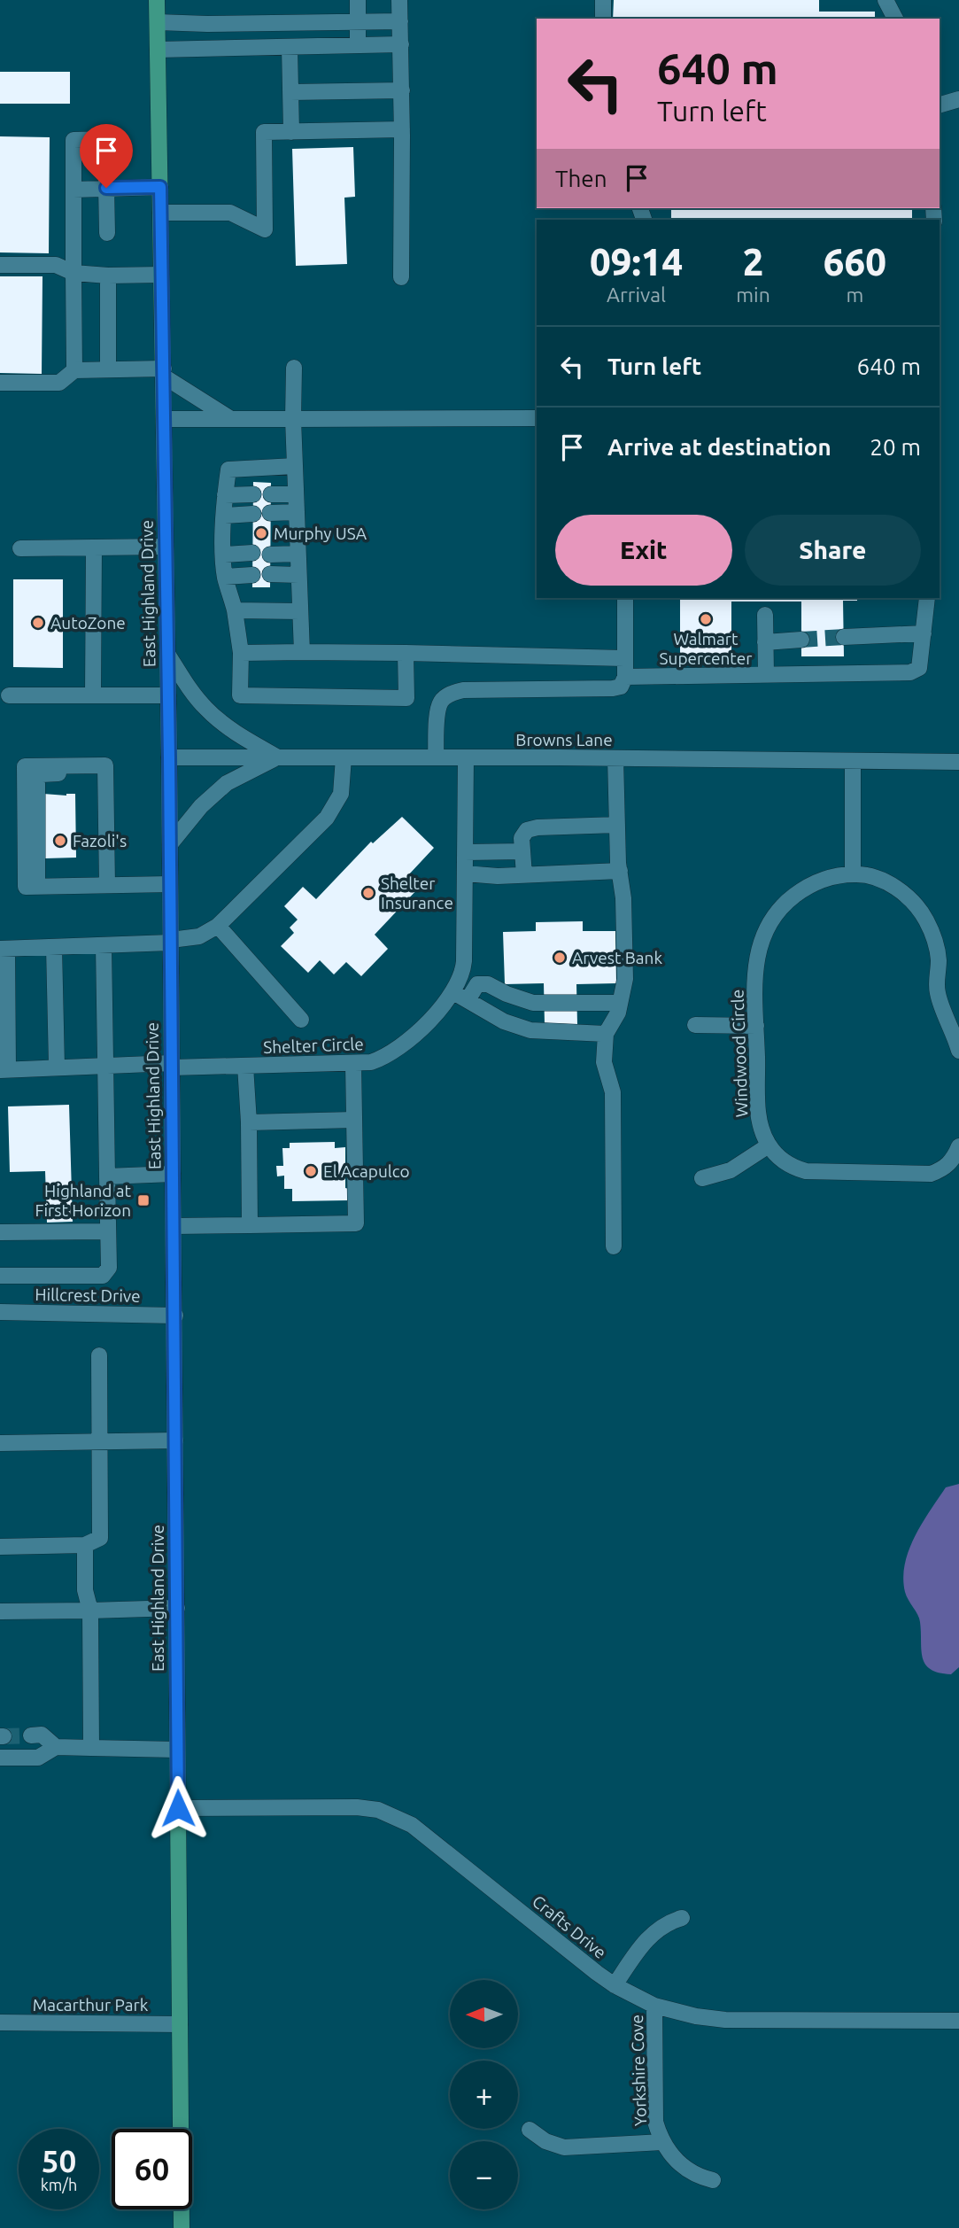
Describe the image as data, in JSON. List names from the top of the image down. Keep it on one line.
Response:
{"streets":{"main road":["East Highland Drive"],"street":["Browns Lane","Shelter Circle","Windwood Circle","Hillcrest Drive","Crafts Drive","Macarthur Park","Yorkshire Cove"]},"crossings":[["East Highland Drive","Browns Lane"],["East Highland Drive","Shelter Circle"],["East Highland Drive","Hillcrest Drive"],["East Highland Drive","Crafts Drive"],["East Highland Drive","Macarthur Park"],["Browns Lane","Shelter Circle"],["Crafts Drive","Yorkshire Cove"]],"places":{"other":["Murphy USA","Walmart Supercenter","AutoZone","Fazoli's","Shelter Insurance","Arvest Bank","El Acapulco"],"transit":["Highland at First Horizon"]},"north":"left","page":{"turn":["640 m","Turn left"],"then":"Then","eta":["09:14","Arrival","2","min","660","m"],"list":[{"name":"Turn left","value":"640 m"},{"name":"Arrive at destination","value":"20 m"}],"buttons":["Exit","Share"],"map_buttons":["+","−"],"speed":"50 km/h","limit":"60"}}
